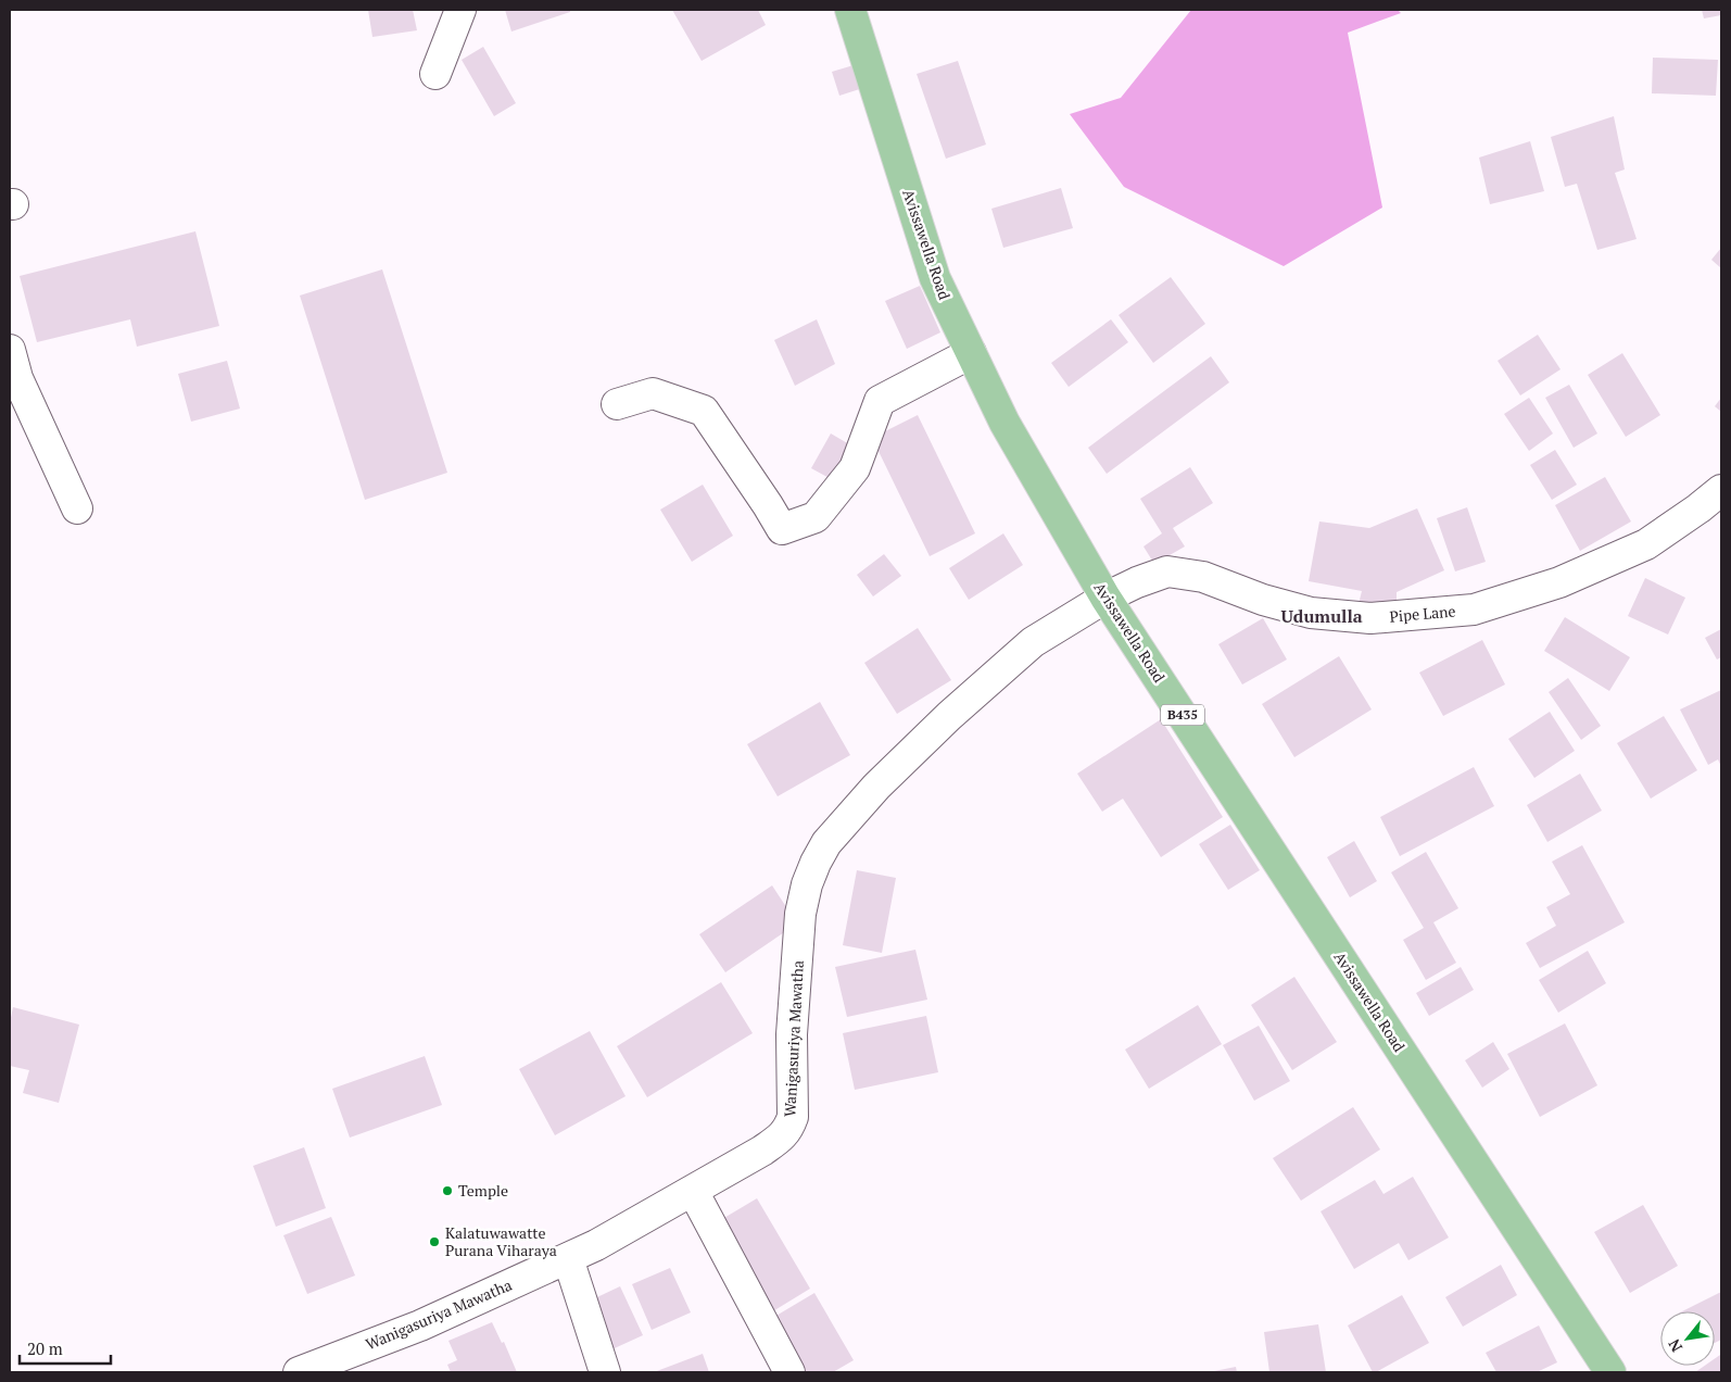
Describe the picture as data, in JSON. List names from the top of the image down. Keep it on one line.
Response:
{"streets":{"main road":["Avissawella Road","B435"],"street":["Pipe Lane","Wanigasuriya Mawatha"]},"crossings":[["Avissawella Road","Pipe Lane"],["Avissawella Road","Wanigasuriya Mawatha"],["Pipe Lane","Wanigasuriya Mawatha"]],"districts":["Udumulla"],"places":["Temple","Kalatuwawatte Purana Viharaya"],"scale_bar":"20 m","north":"bottom left"}
